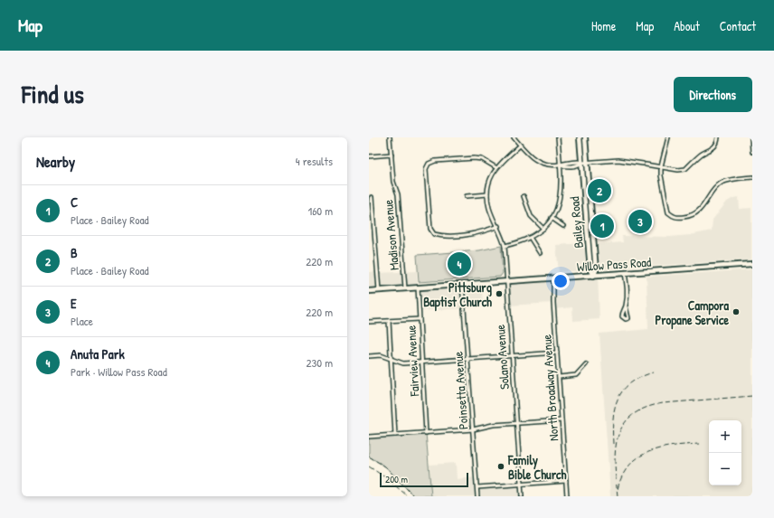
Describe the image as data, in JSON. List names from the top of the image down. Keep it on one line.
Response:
{"streets":{"main road":["Bailey Road","Willow Pass Road"],"street":["Madison Avenue","Solano Avenue","Fairview Avenue","North Broadway Avenue","Poinsetta Avenue"]},"crossings":[["Bailey Road","Willow Pass Road"],["Madison Avenue","Willow Pass Road"],["Willow Pass Road","Solano Avenue"],["Willow Pass Road","Fairview Avenue"],["Willow Pass Road","North Broadway Avenue"],["Willow Pass Road","Poinsetta Avenue"]],"places":["Pittsburg Baptist Church","Campora Propane Service","Family Bible Church"],"scale_bar":"200 m","page":{"header":"Map","nav":["Home","Map","About","Contact"],"title":"Find us","buttons":"Directions","heading":["Nearby","4 results"],"pins":["2","3","1","4"],"list":[{"mark":"1","name":"C","note":"Place · Bailey Road","value":"160 m"},{"mark":"2","name":"B","note":"Place · Bailey Road","value":"220 m"},{"mark":"3","name":"E","note":"Place","value":"220 m"},{"mark":"4","name":"Anuta Park","note":"Park · Willow Pass Road","value":"230 m"}],"map_buttons":["+","−"],"scale":"200 m"}}
